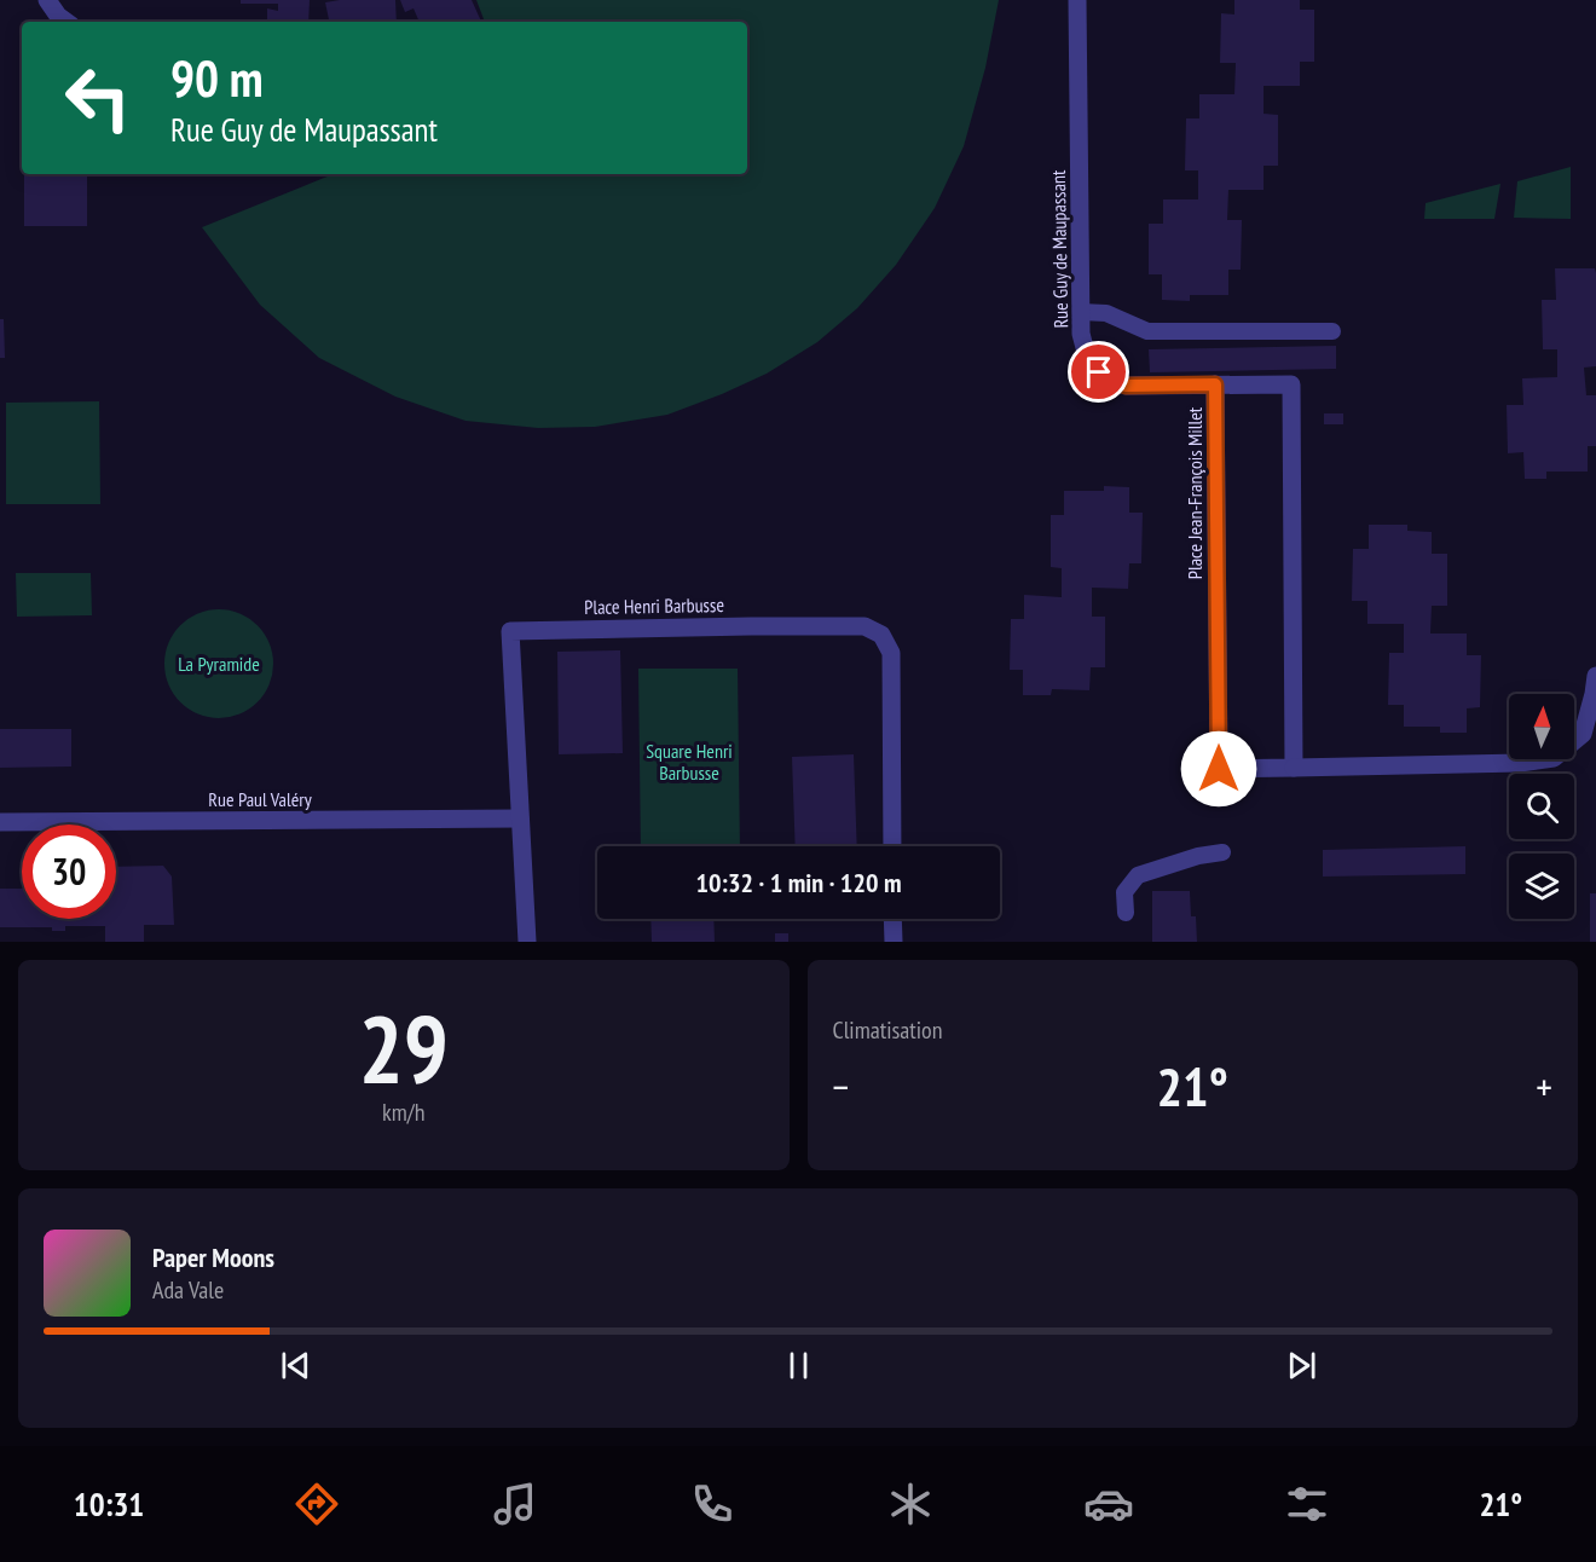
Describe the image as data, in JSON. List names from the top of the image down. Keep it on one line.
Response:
{"streets":{"street":["Rue Guy de Maupassant","Place Jean-François Millet","Place Henri Barbusse","Rue Paul Valéry"]},"crossings":[["Rue Guy de Maupassant","Place Jean-François Millet"],["Place Henri Barbusse","Rue Paul Valéry"]],"parks":["La Pyramide","Square Henri Barbusse"],"north":"top","page":{"turn":["90 m","Rue Guy de Maupassant"],"limit":"30","trip":"10:32 · 1 min · 120 m","tile":[["29","km/h"],"Climatisation"],"heat":["−","21°","+"],"song":["Paper Moons","Ada Vale"],"tabs":["10:31","21°"]}}
